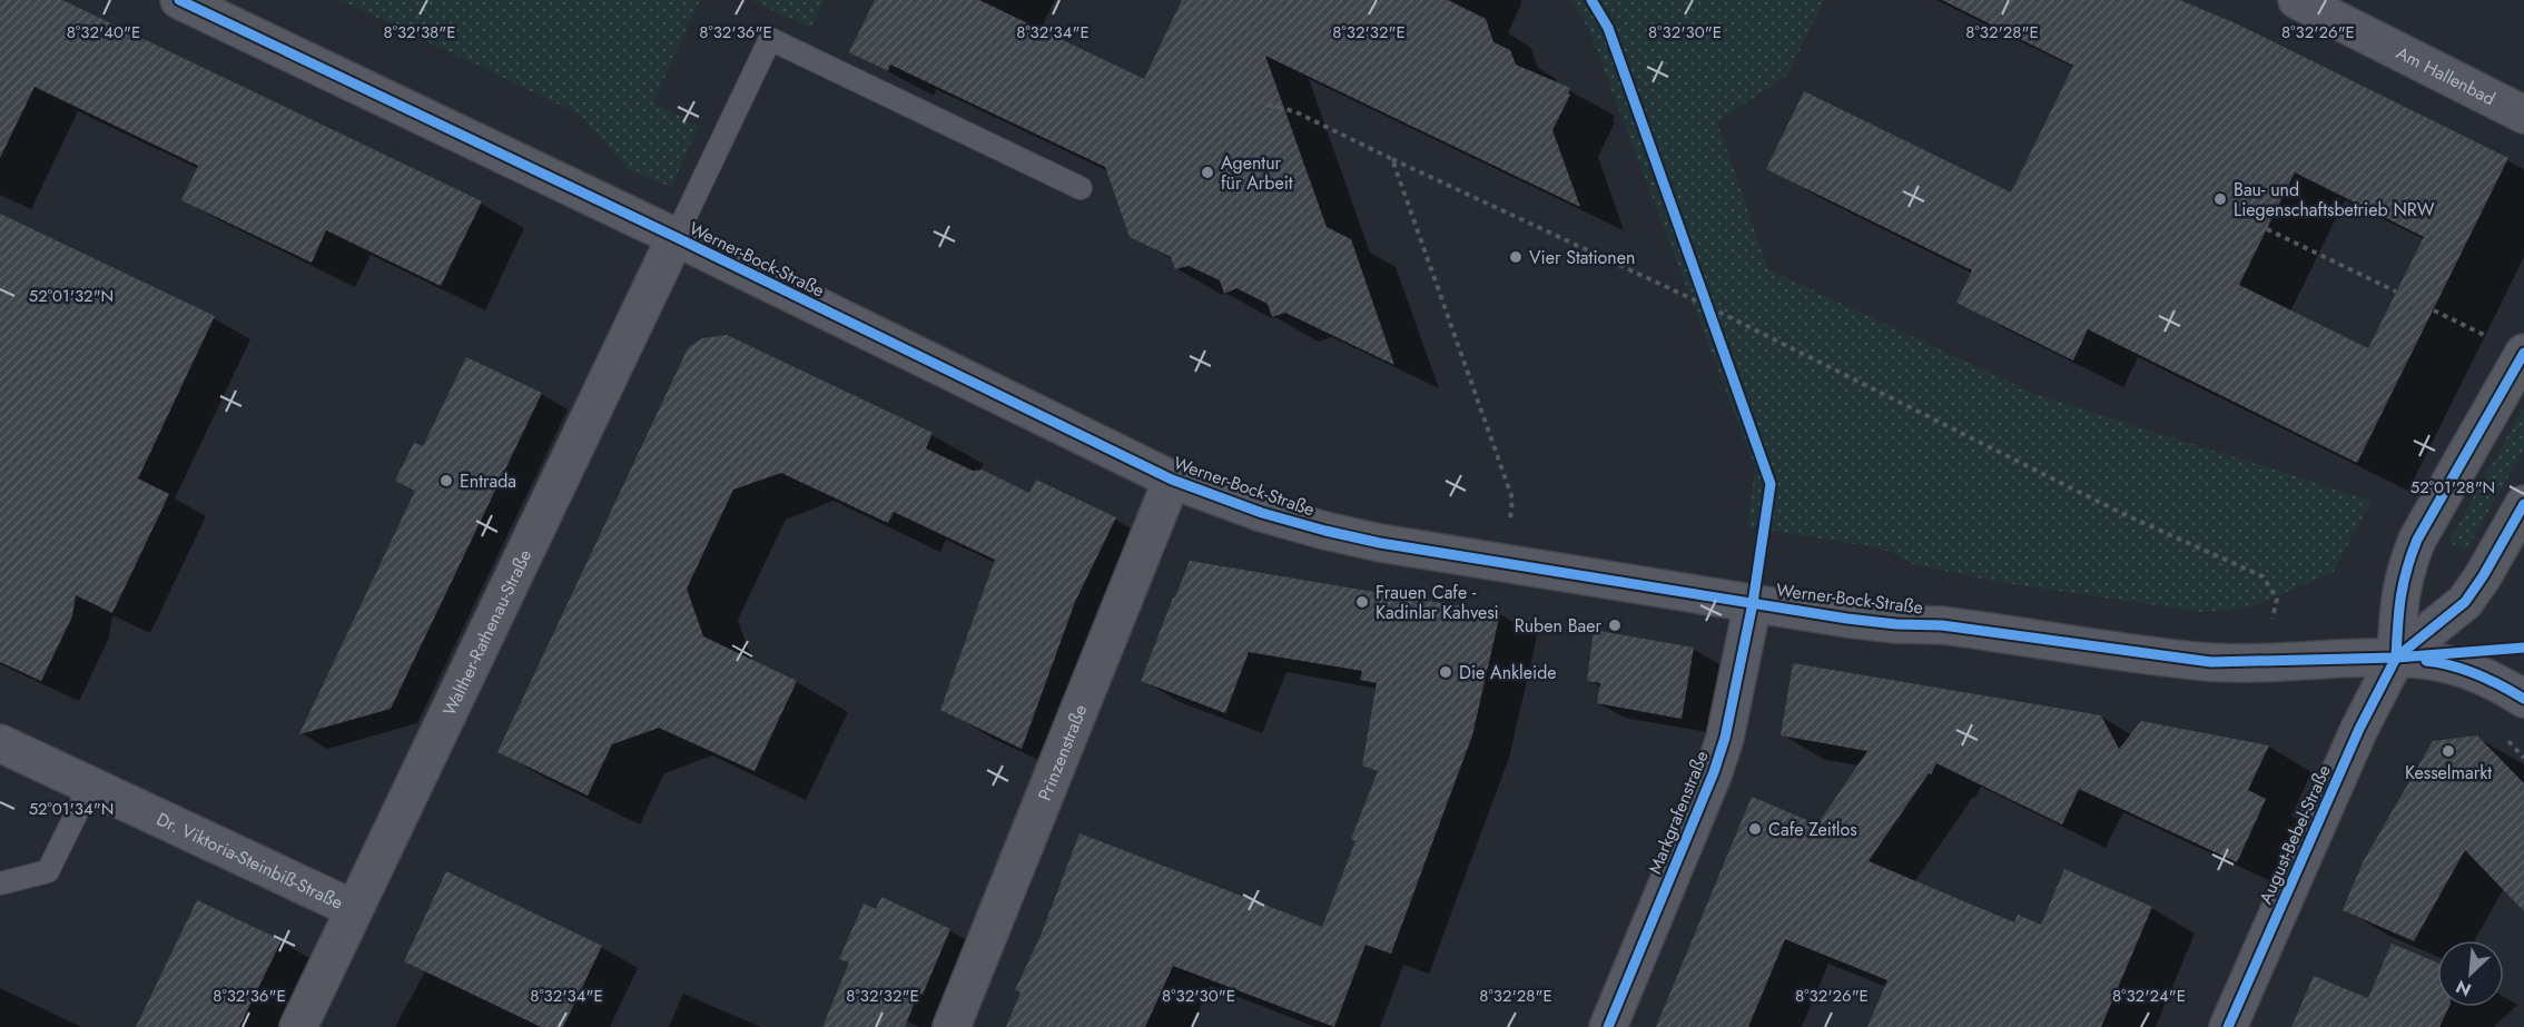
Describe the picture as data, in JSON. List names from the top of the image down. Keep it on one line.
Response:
{"streets":{"street":["Am Hallenbad","Werner-Bock-Straße","Walther-Rathenau-Straße","Prinzenstraße","Markgrafenstraße","August-Bebel-Straße","Dr. Viktoria-Steinbiß-Straße"]},"crossings":[["Werner-Bock-Straße","Walther-Rathenau-Straße"],["Werner-Bock-Straße","Prinzenstraße"],["Werner-Bock-Straße","Markgrafenstraße"],["Werner-Bock-Straße","August-Bebel-Straße"],["Walther-Rathenau-Straße","Dr. Viktoria-Steinbiß-Straße"]],"places":["Agentur für Arbeit","Bau- und Liegenschaftsbetrieb NRW","Vier Stationen","Entrada","Frauen Cafe - Kadinlar Kahvesi","Ruben Baer","Die Ankleide","Kesselmarkt","Cafe Zeitlos"],"north":"bottom left","coordinates":["8°32'26\"E","8°32'40\"E","8°32'38\"E","8°32'36\"E","8°32'34\"E","8°32'32\"E","8°32'30\"E","8°32'28\"E","52°01'32\"N","52°01'28\"N","52°01'34\"N","8°32'24\"E"]}
